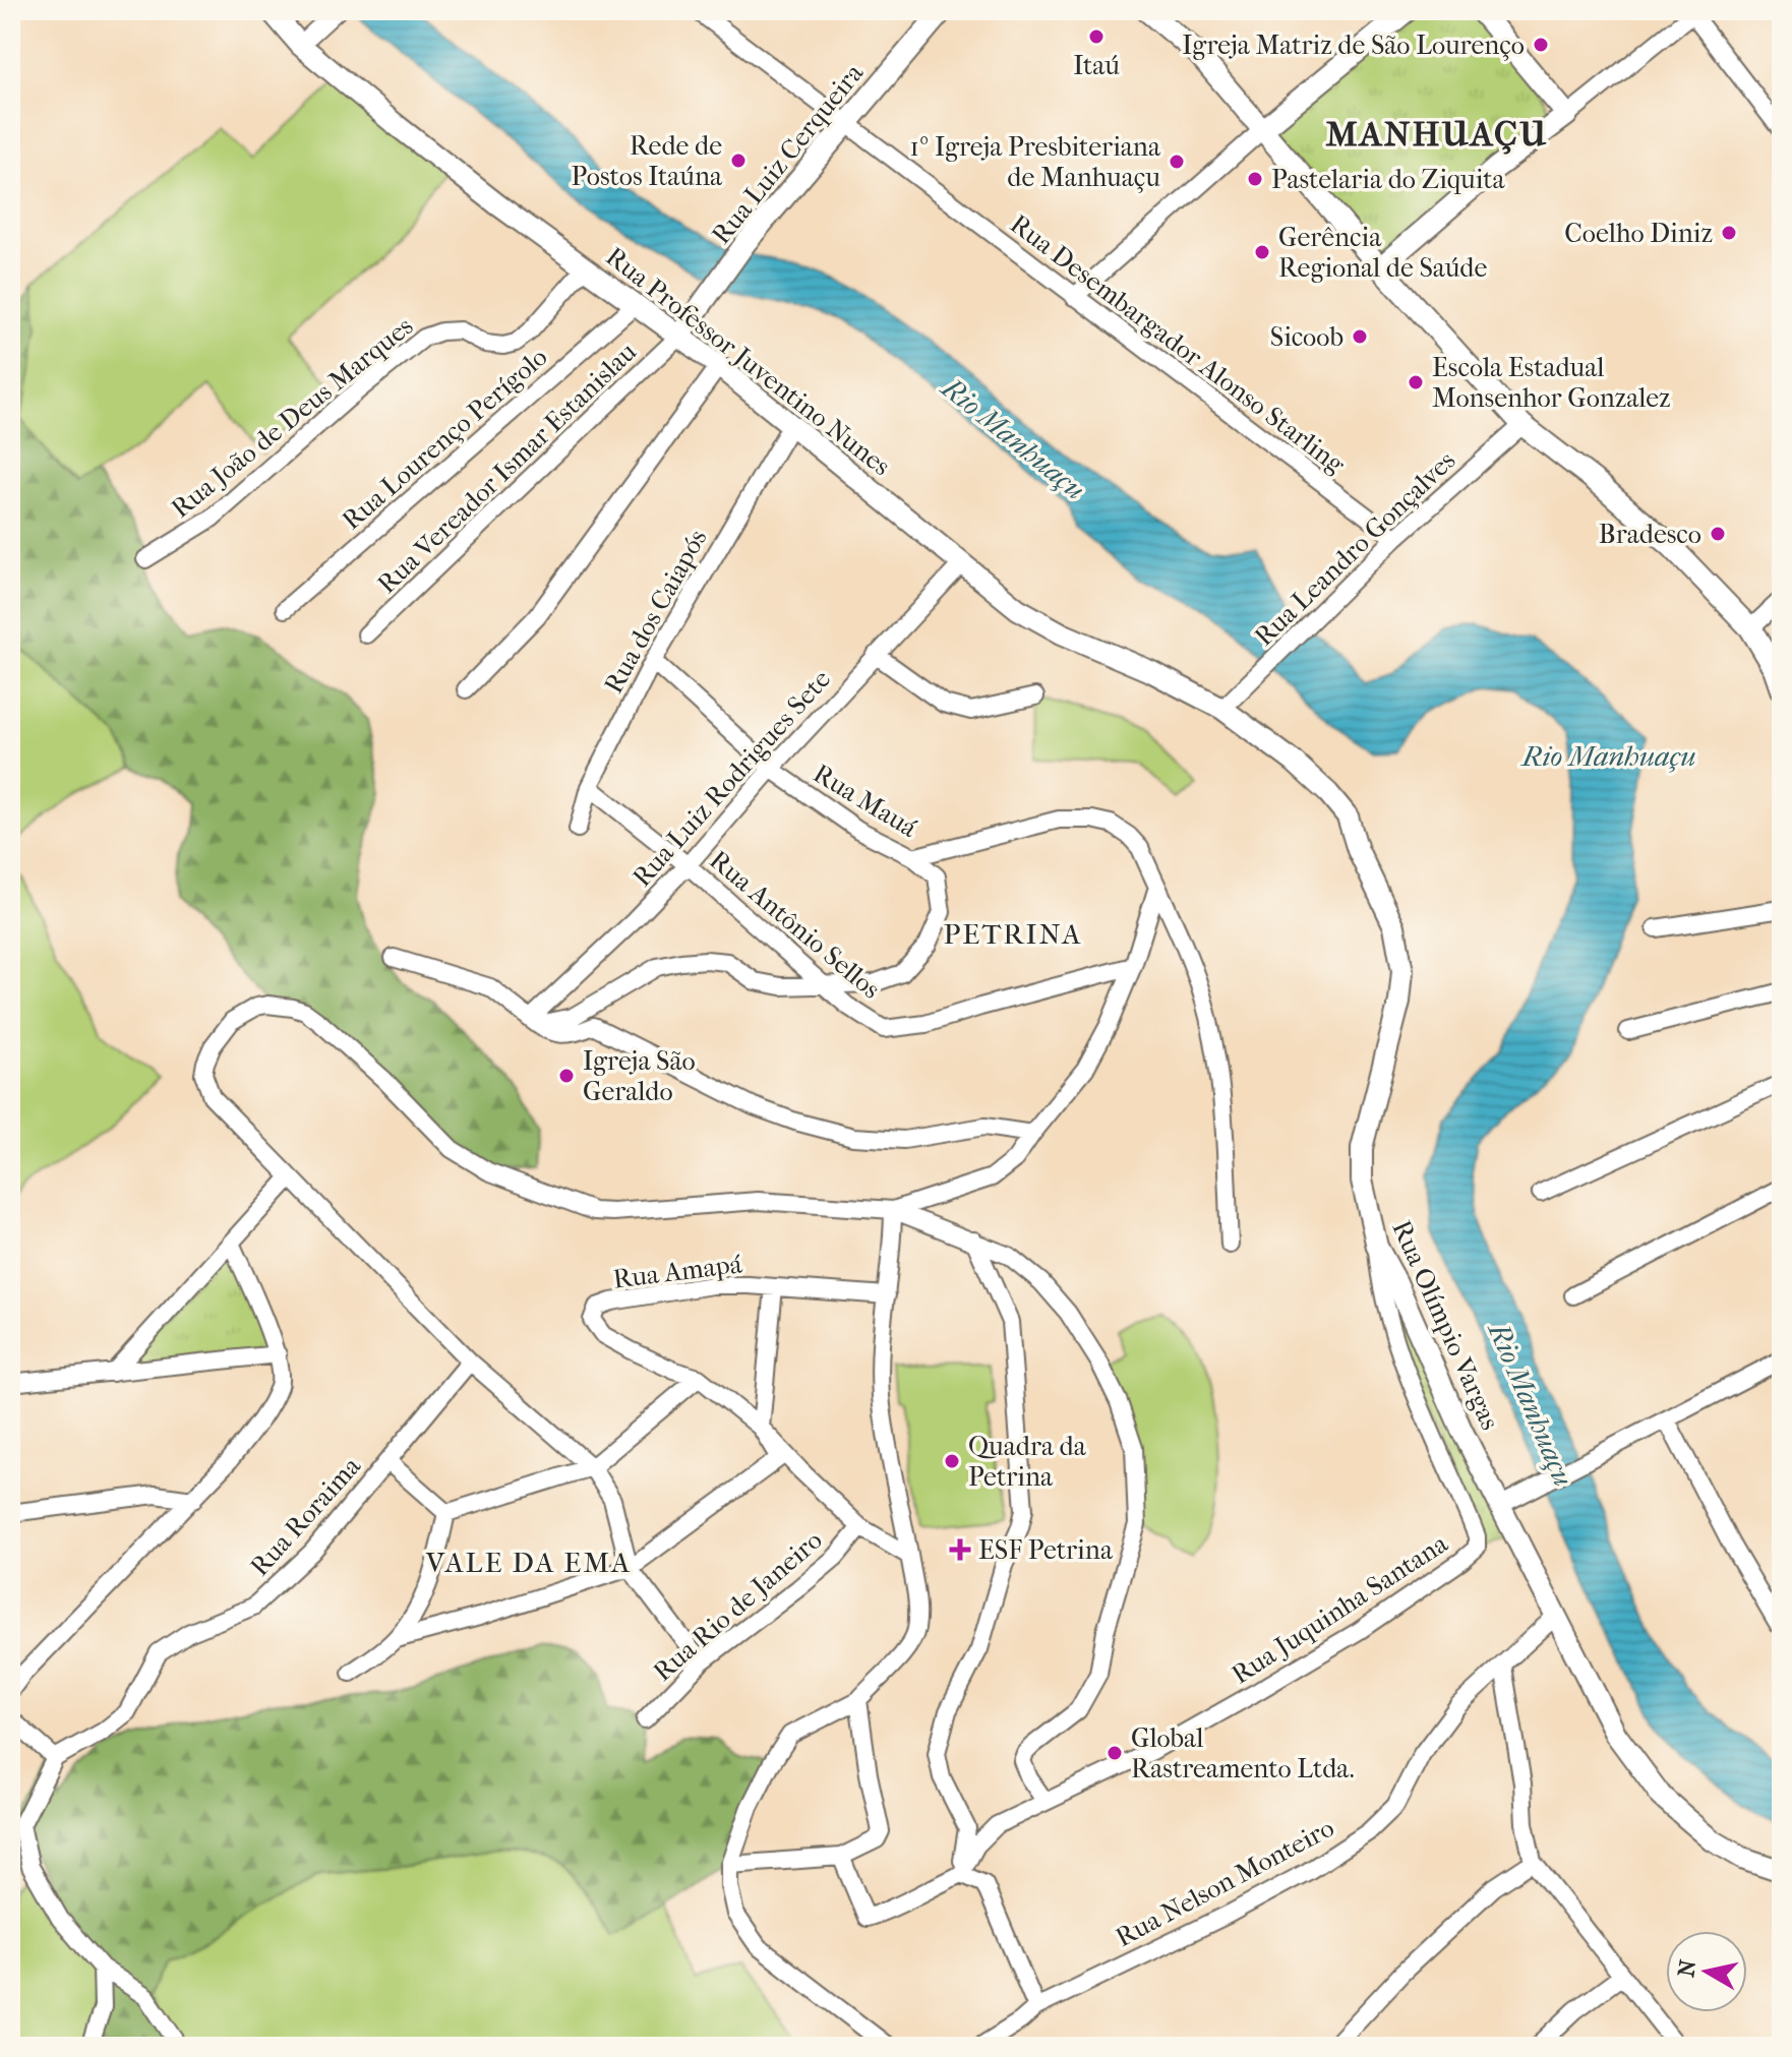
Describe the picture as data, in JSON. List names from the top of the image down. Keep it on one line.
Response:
{"streets":{"street":["Rua Luiz Cerqueira","Rua Desembargador Alonso Starling","Rua Professor Juventino Nunes","Rua João de Deus Marques","Rua Lourenço Perígolo","Rua Vereador Ismar Estanislau","Rua Leandro Gonçalves","Rua dos Caiapós","Rua Luiz Rodrigues Sete","Rua Mauá","Rua Antônio Sellos","Rua Amapá","Rua Olímpio Vargas","Rua Roraima","Rua Rio de Janeiro","Rua Juquinha Santana","Rua Nelson Monteiro"]},"crossings":[["Rua Luiz Cerqueira","Rua Desembargador Alonso Starling"],["Rua Luiz Cerqueira","Rua Professor Juventino Nunes"],["Rua Luiz Cerqueira","Rua Vereador Ismar Estanislau"],["Rua Desembargador Alonso Starling","Rua Leandro Gonçalves"],["Rua Professor Juventino Nunes","Rua João de Deus Marques"],["Rua Professor Juventino Nunes","Rua Lourenço Perígolo"],["Rua Professor Juventino Nunes","Rua Vereador Ismar Estanislau"],["Rua Professor Juventino Nunes","Rua Leandro Gonçalves"],["Rua Professor Juventino Nunes","Rua dos Caiapós"],["Rua Professor Juventino Nunes","Rua Luiz Rodrigues Sete"],["Rua Professor Juventino Nunes","Rua Olímpio Vargas"],["Rua Leandro Gonçalves","Rua Olímpio Vargas"],["Rua dos Caiapós","Rua Mauá"],["Rua dos Caiapós","Rua Antônio Sellos"],["Rua Luiz Rodrigues Sete","Rua Mauá"],["Rua Luiz Rodrigues Sete","Rua Antônio Sellos"],["Rua Amapá","Rua Rio de Janeiro"],["Rua Olímpio Vargas","Rua Juquinha Santana"],["Rua Olímpio Vargas","Rua Nelson Monteiro"]],"districts":["MANHUAÇU","PETRINA","VALE DA EMA"],"water":["Rio Manhuaçu"],"places":{"other":["Itaú","Igreja Matriz de São Lourenço","Rede de Postos Itaúna","1º Igreja Presbiteriana de Manhuaçu","Pastelaria do Ziquita","Coelho Diniz","Gerência Regional de Saúde","Sicoob","Escola Estadual Monsenhor Gonzalez","Bradesco","Igreja São Geraldo","Quadra da Petrina","Global Rastreamento Ltda."],"health":["ESF Petrina"]},"north":"left"}
